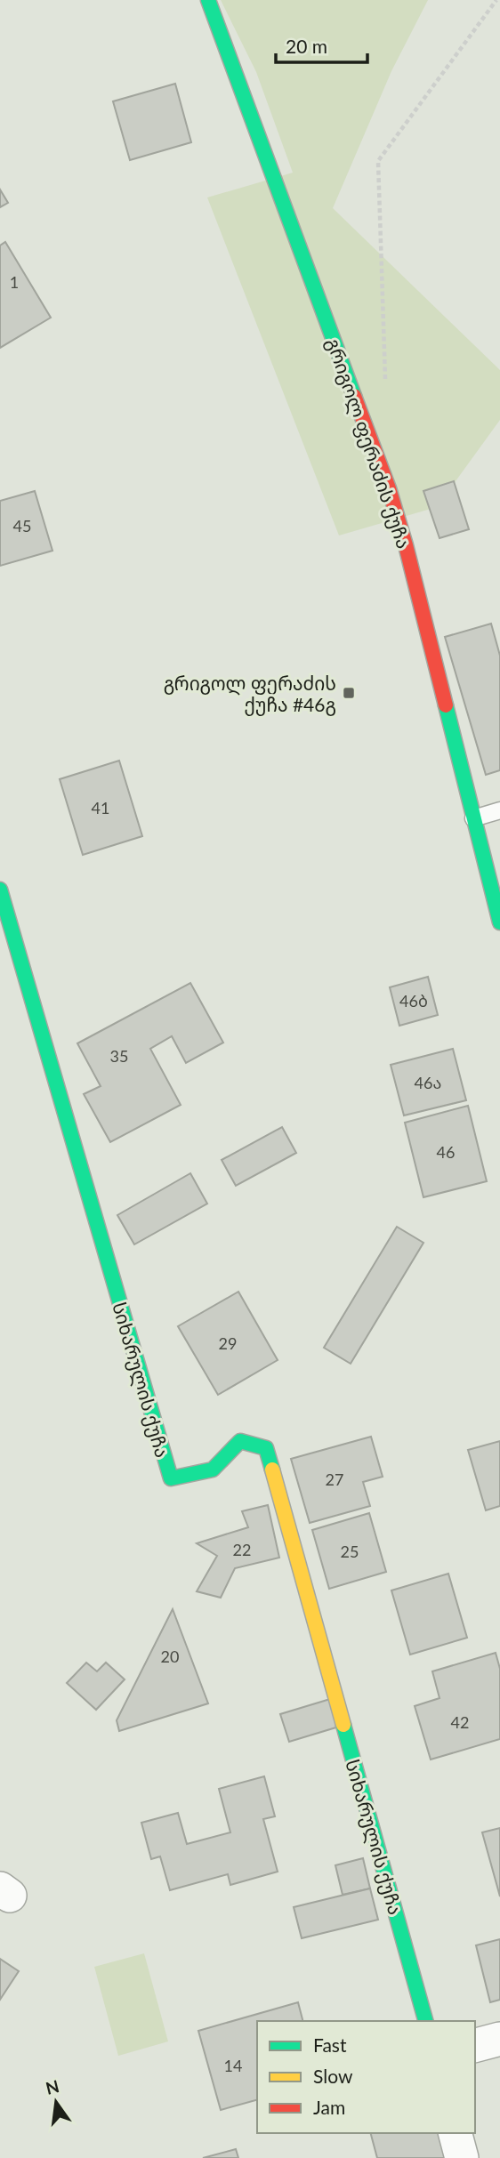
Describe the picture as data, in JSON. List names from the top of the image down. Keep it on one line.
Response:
{"streets":{"street":["გრიგოლ ფერაძის ქუჩა","სიხარულის ქუჩა"]},"places":{"transit":["გრიგოლ ფერაძის ქუჩა #46გ"]},"house_numbers":["1","45","41","46ბ","35","46ა","46","29","27","22","25","20","42","14"],"legend":["Fast","Slow","Jam"],"scale_bar":"20 m","north":"top"}
